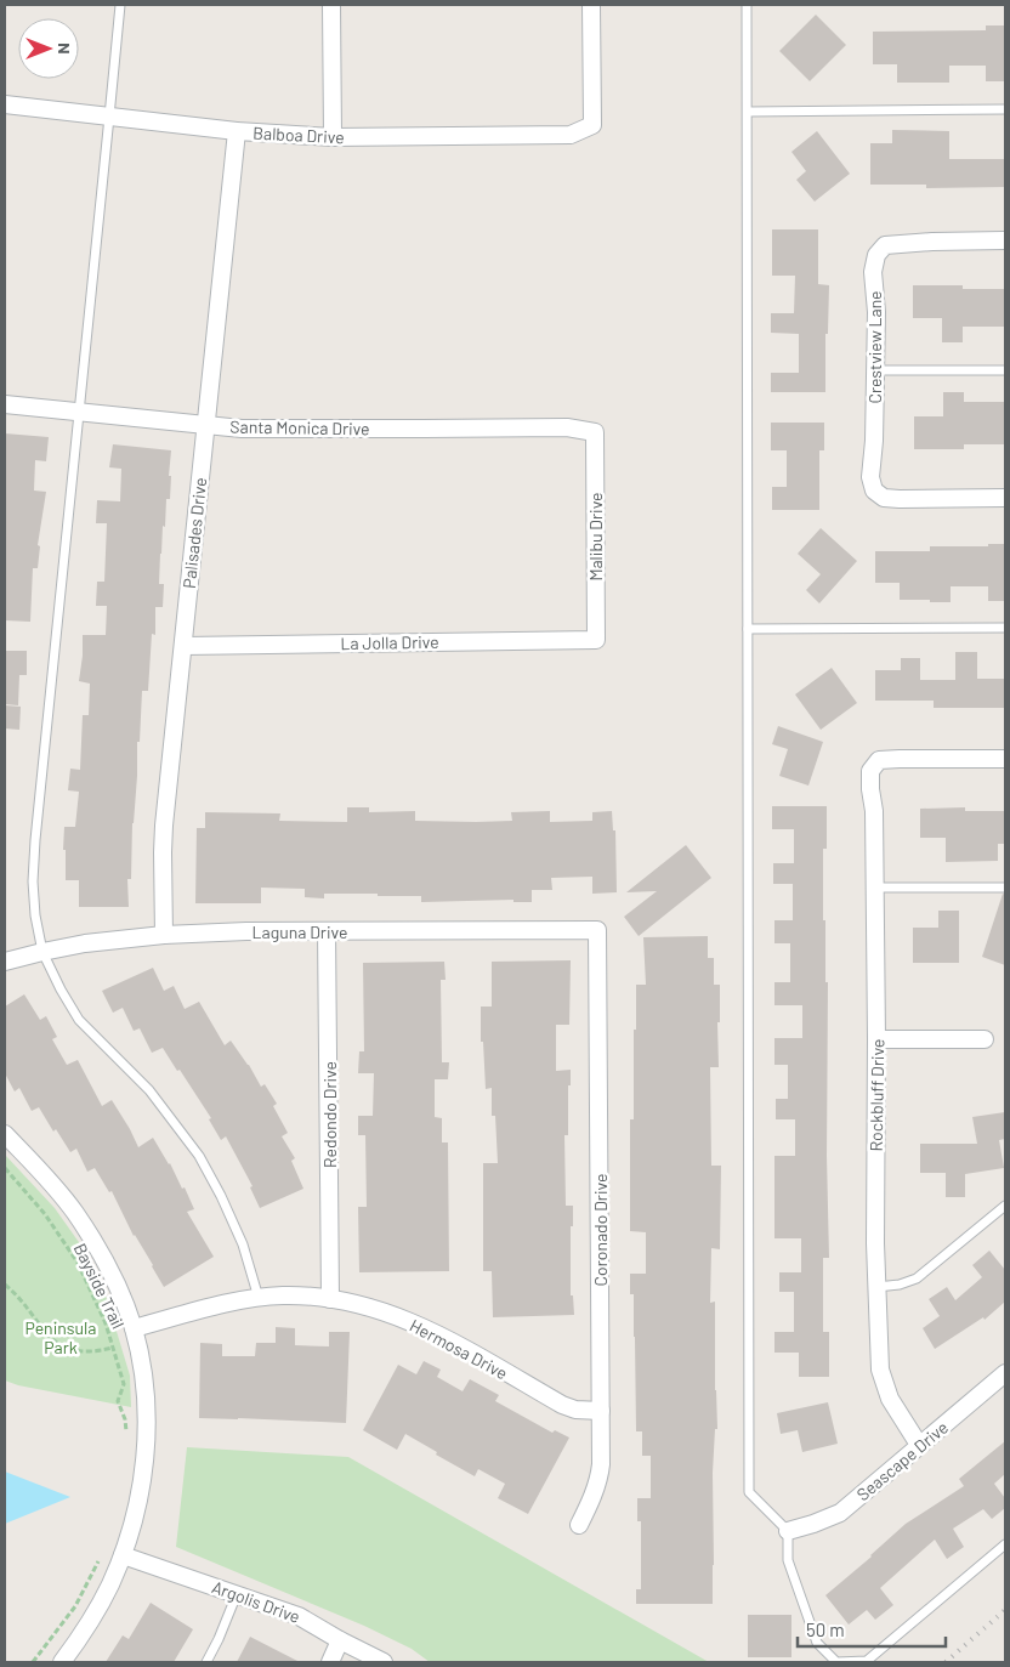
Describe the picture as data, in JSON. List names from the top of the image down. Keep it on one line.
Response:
{"streets":{"street":["Balboa Drive","Crestview Lane","Santa Monica Drive","Palisades Drive","Malibu Drive","La Jolla Drive","Laguna Drive","Rockbluff Drive","Redondo Drive","Coronado Drive","Hermosa Drive","Seascape Drive","Argolis Drive"],"path":["Bayside Trail"]},"crossings":[["Balboa Drive","Palisades Drive"],["Santa Monica Drive","Palisades Drive"],["Santa Monica Drive","Malibu Drive"],["Palisades Drive","La Jolla Drive"],["Palisades Drive","Laguna Drive"],["Malibu Drive","La Jolla Drive"],["Laguna Drive","Redondo Drive"],["Laguna Drive","Coronado Drive"],["Rockbluff Drive","Seascape Drive"],["Redondo Drive","Hermosa Drive"],["Coronado Drive","Hermosa Drive"]],"parks":["Peninsula Park"],"scale_bar":"50 m","north":"right"}
